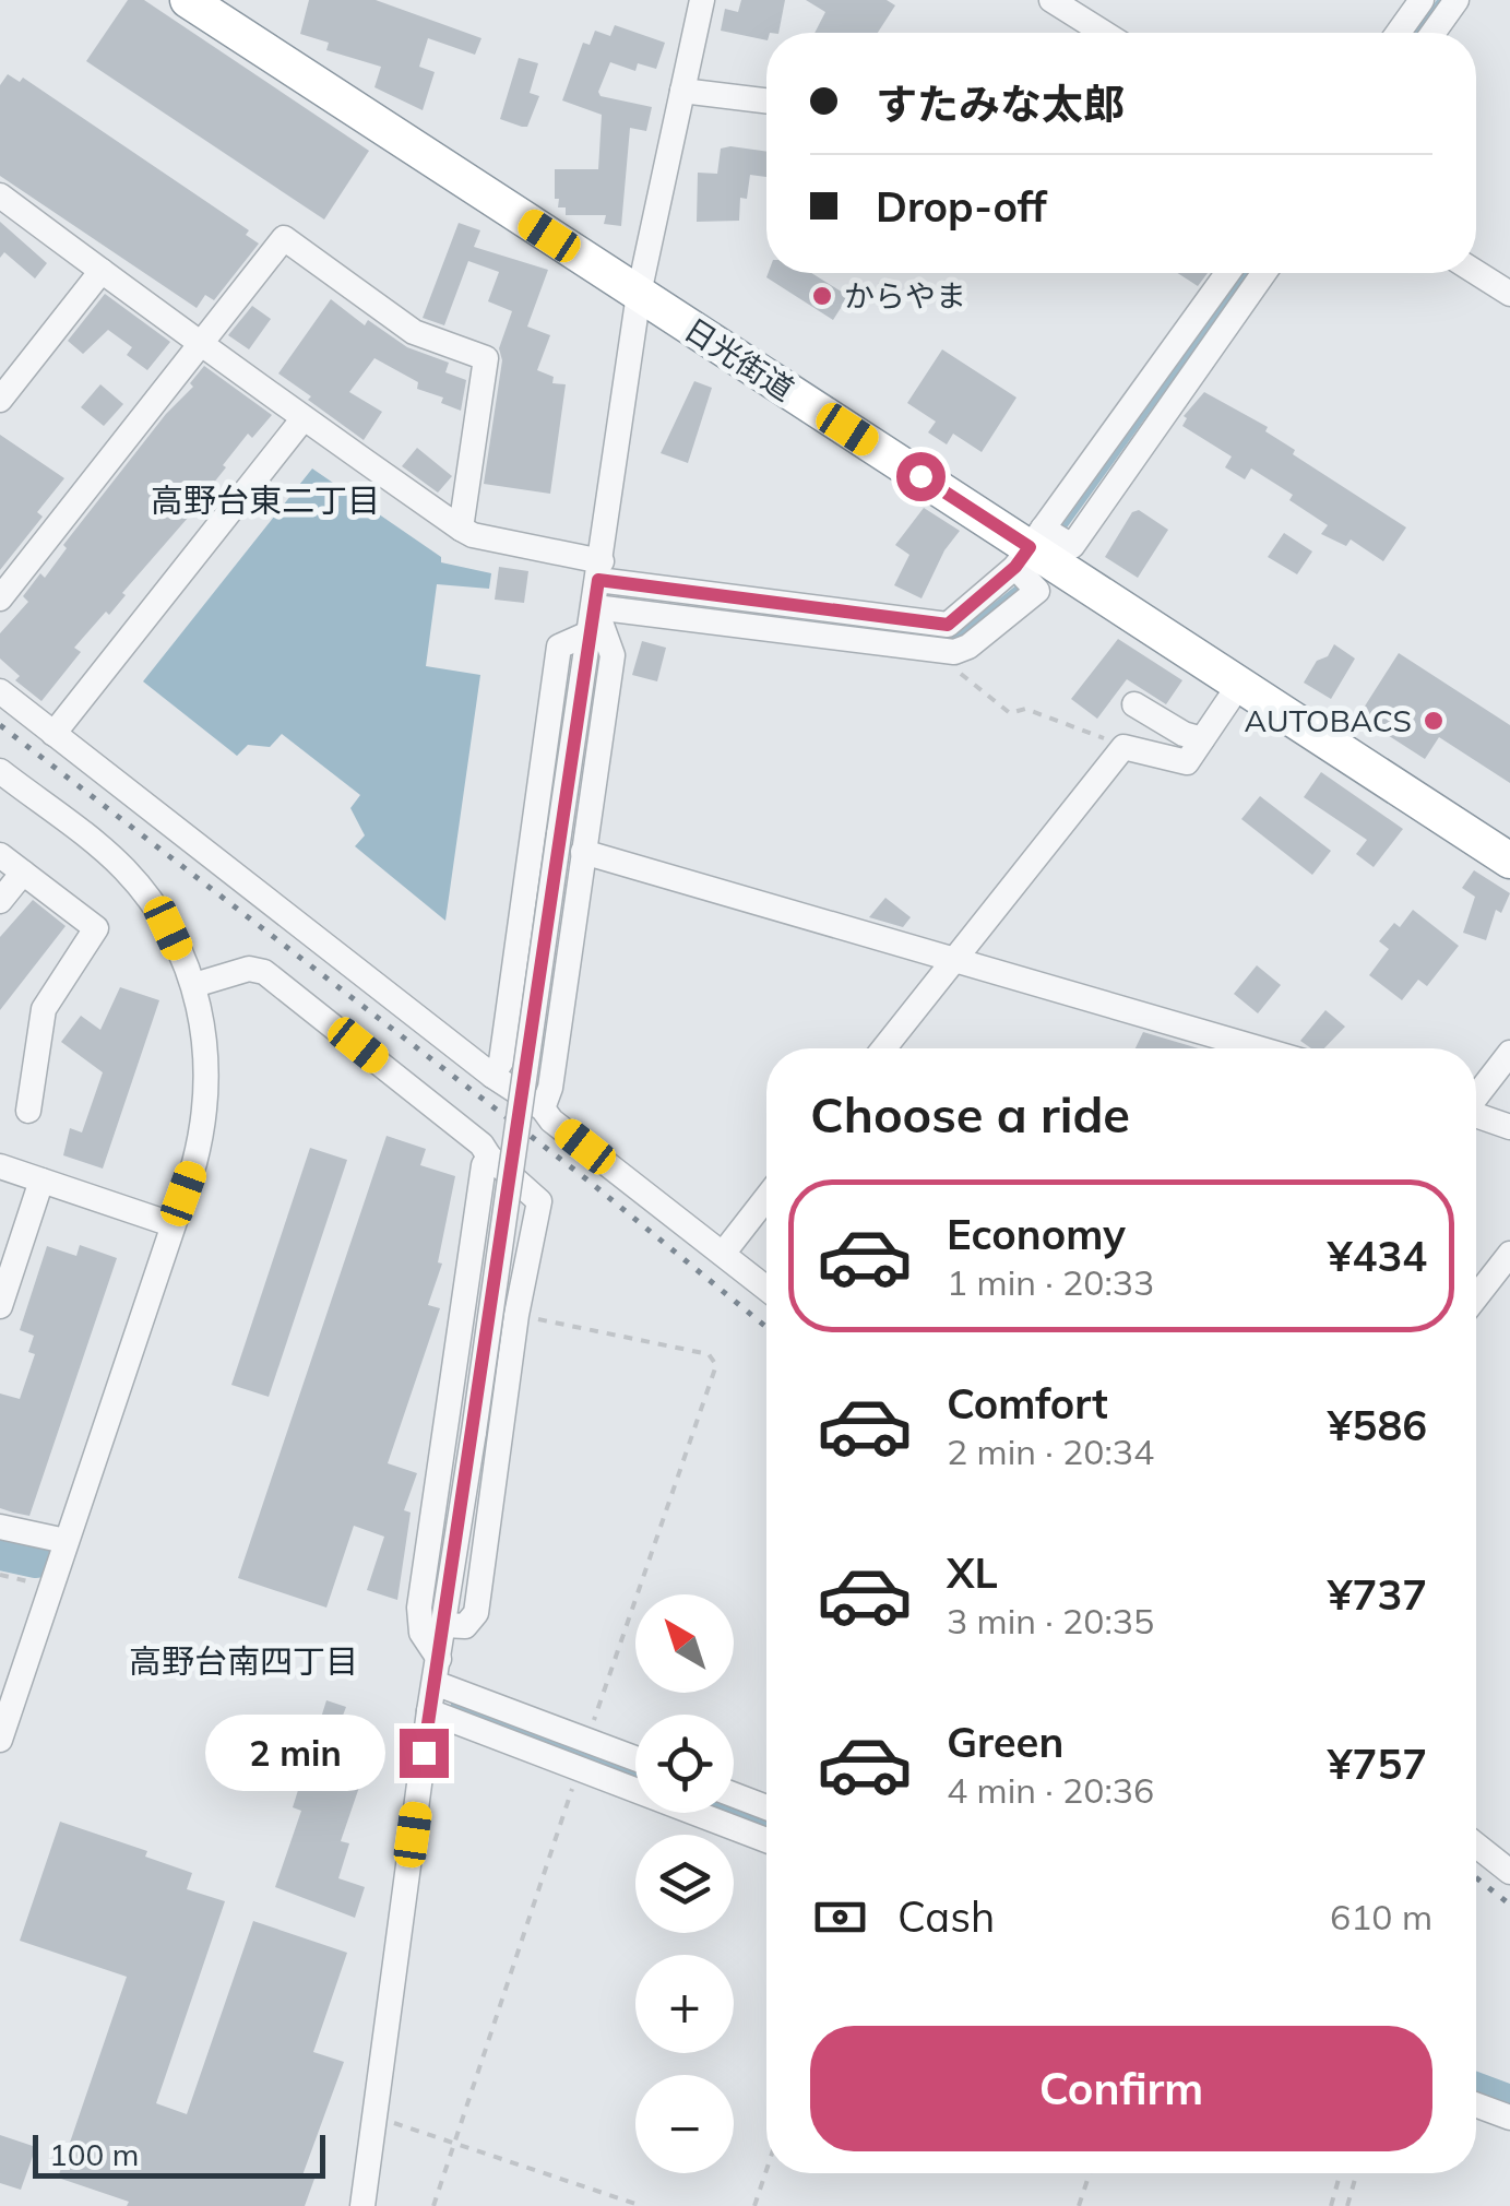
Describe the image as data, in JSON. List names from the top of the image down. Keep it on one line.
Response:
{"streets":{"highway":["日光街道"]},"districts":["高野台東二丁目","高野台南四丁目"],"places":["からやま","AUTOBACS"],"scale_bar":"100 m","north":"top left","page":{"banner":["すたみな太郎","Drop-off"],"heading":"Choose a ride","list":[{"name":"Economy","note":"1 min · 20:33","value":"¥434"},{"name":"Comfort","note":"2 min · 20:34","value":"¥586"},{"name":"XL","note":"3 min · 20:35","value":"¥737"},{"name":"Green","note":"4 min · 20:36","value":"¥757"}],"map_buttons":["+","−"],"bubble":"2 min","pay":["Cash","610 m"],"buttons":"Confirm","scale":"100 m"}}
